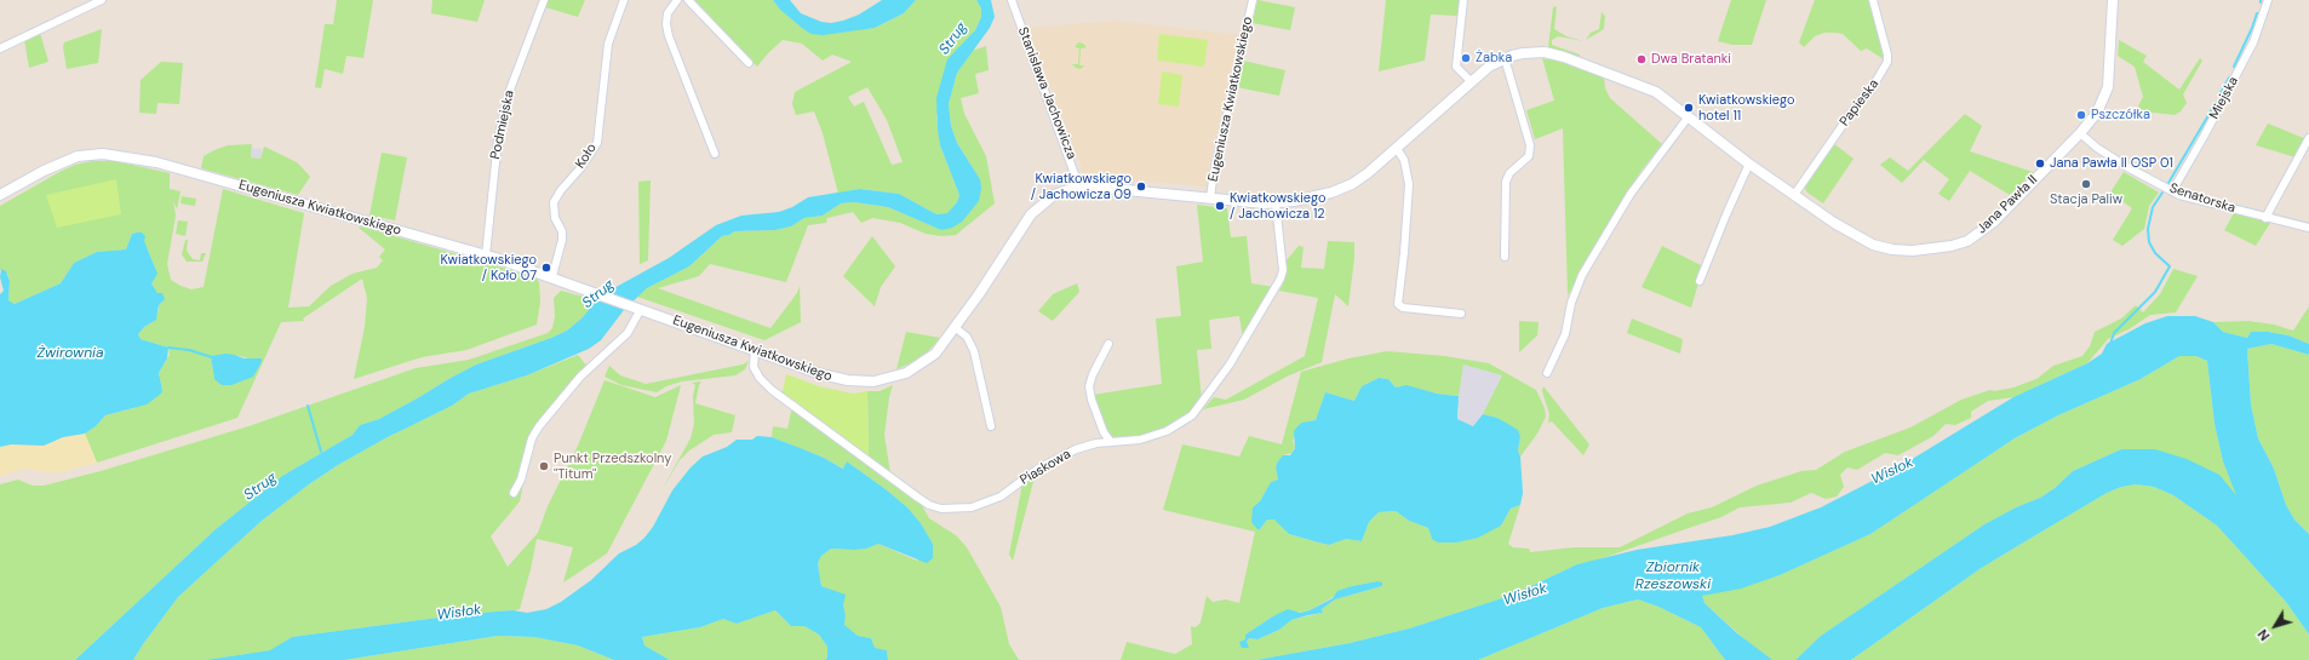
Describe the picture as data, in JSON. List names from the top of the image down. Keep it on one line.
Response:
{"streets":{"street":["Stanisława Jachowicza","Miejska","Eugeniusza Kwiatkowskiego","Papieska","Podmiejska","Koło","Senatorska","Jana Pawła II","Piaskowa"]},"crossings":[["Stanisława Jachowicza","Eugeniusza Kwiatkowskiego"],["Miejska","Senatorska"],["Eugeniusza Kwiatkowskiego","Podmiejska"],["Eugeniusza Kwiatkowskiego","Koło"],["Eugeniusza Kwiatkowskiego","Jana Pawła II"],["Eugeniusza Kwiatkowskiego","Piaskowa"],["Papieska","Jana Pawła II"],["Senatorska","Jana Pawła II"]],"water":["Strug","Żwirownia","Wisłok","Zbiornik Rzeszowski"],"places":["Żabka","Dwa Bratanki","Kwiatkowskiego hotel 11","Pszczółka","Jana Pawła II OSP 01","Stacja Paliw","Kwiatkowskiego / Jachowicza 09","Kwiatkowskiego / Jachowicza 12","Kwiatkowskiego / Koło 07","Punkt Przedszkolny \"Titum\""],"north":"bottom left"}
